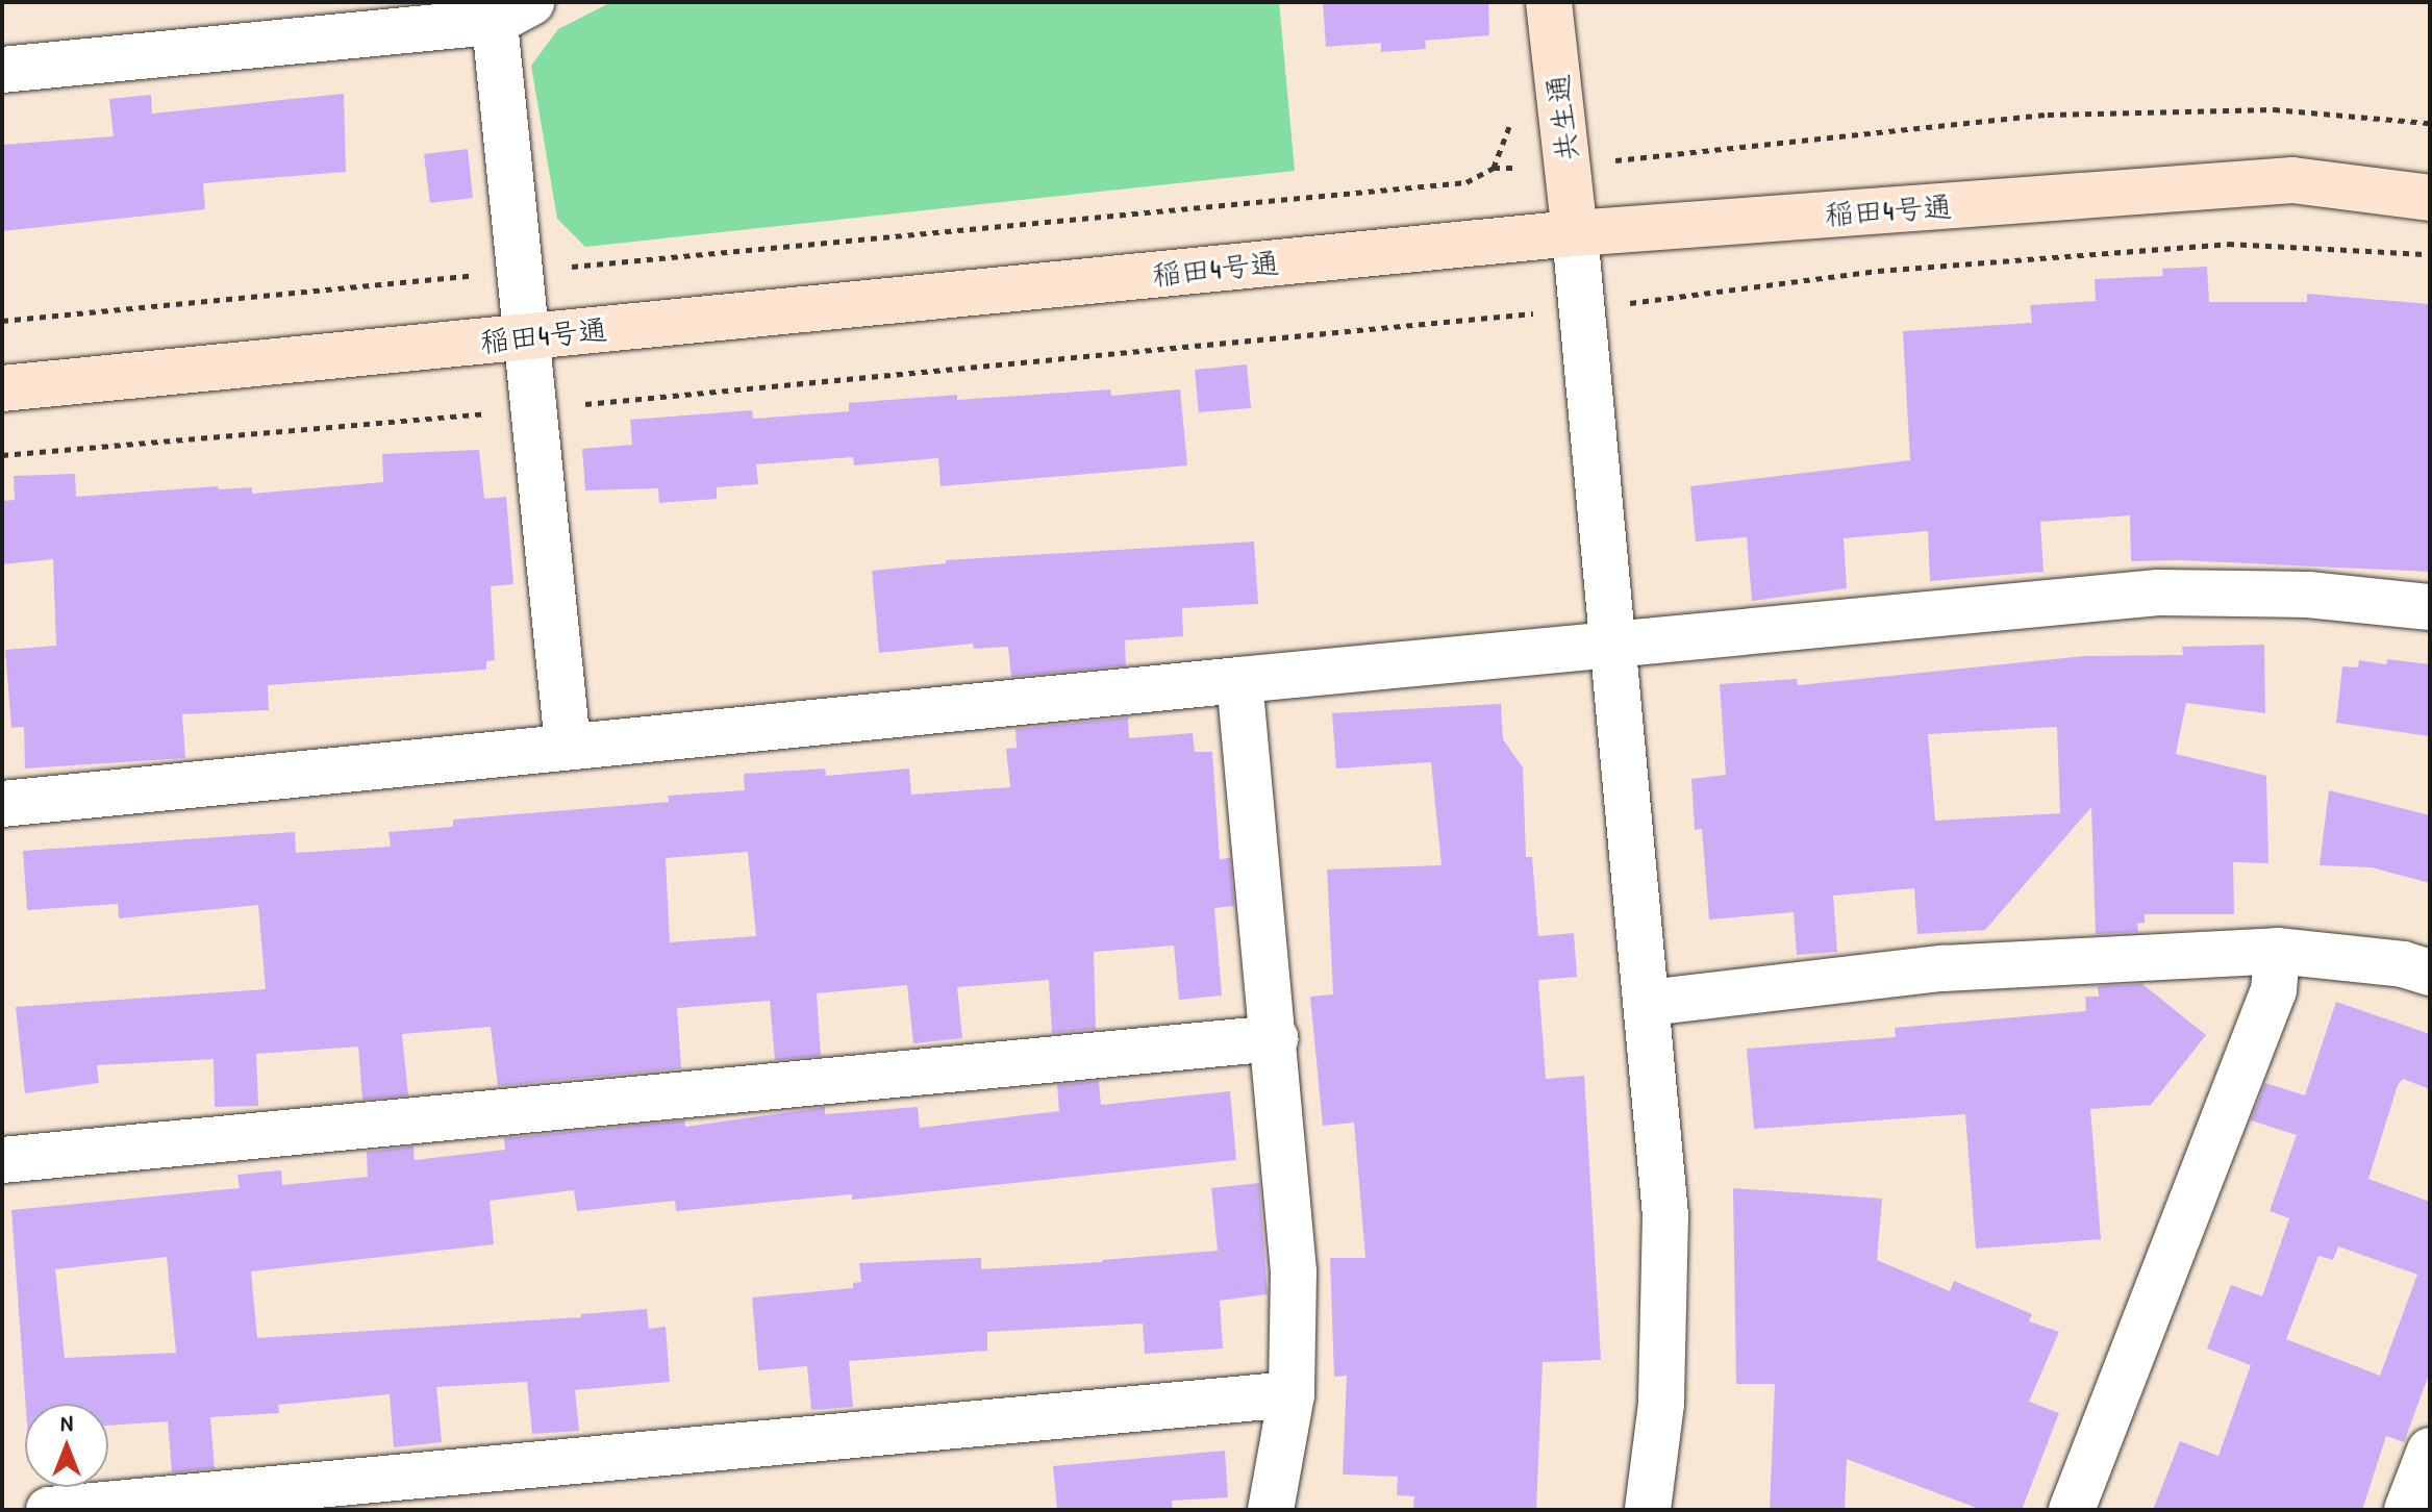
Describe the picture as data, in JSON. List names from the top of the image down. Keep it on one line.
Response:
{"streets":{"street":["共生通","稲田4号通"]},"crossings":[["共生通","稲田4号通"]],"north":"top"}
